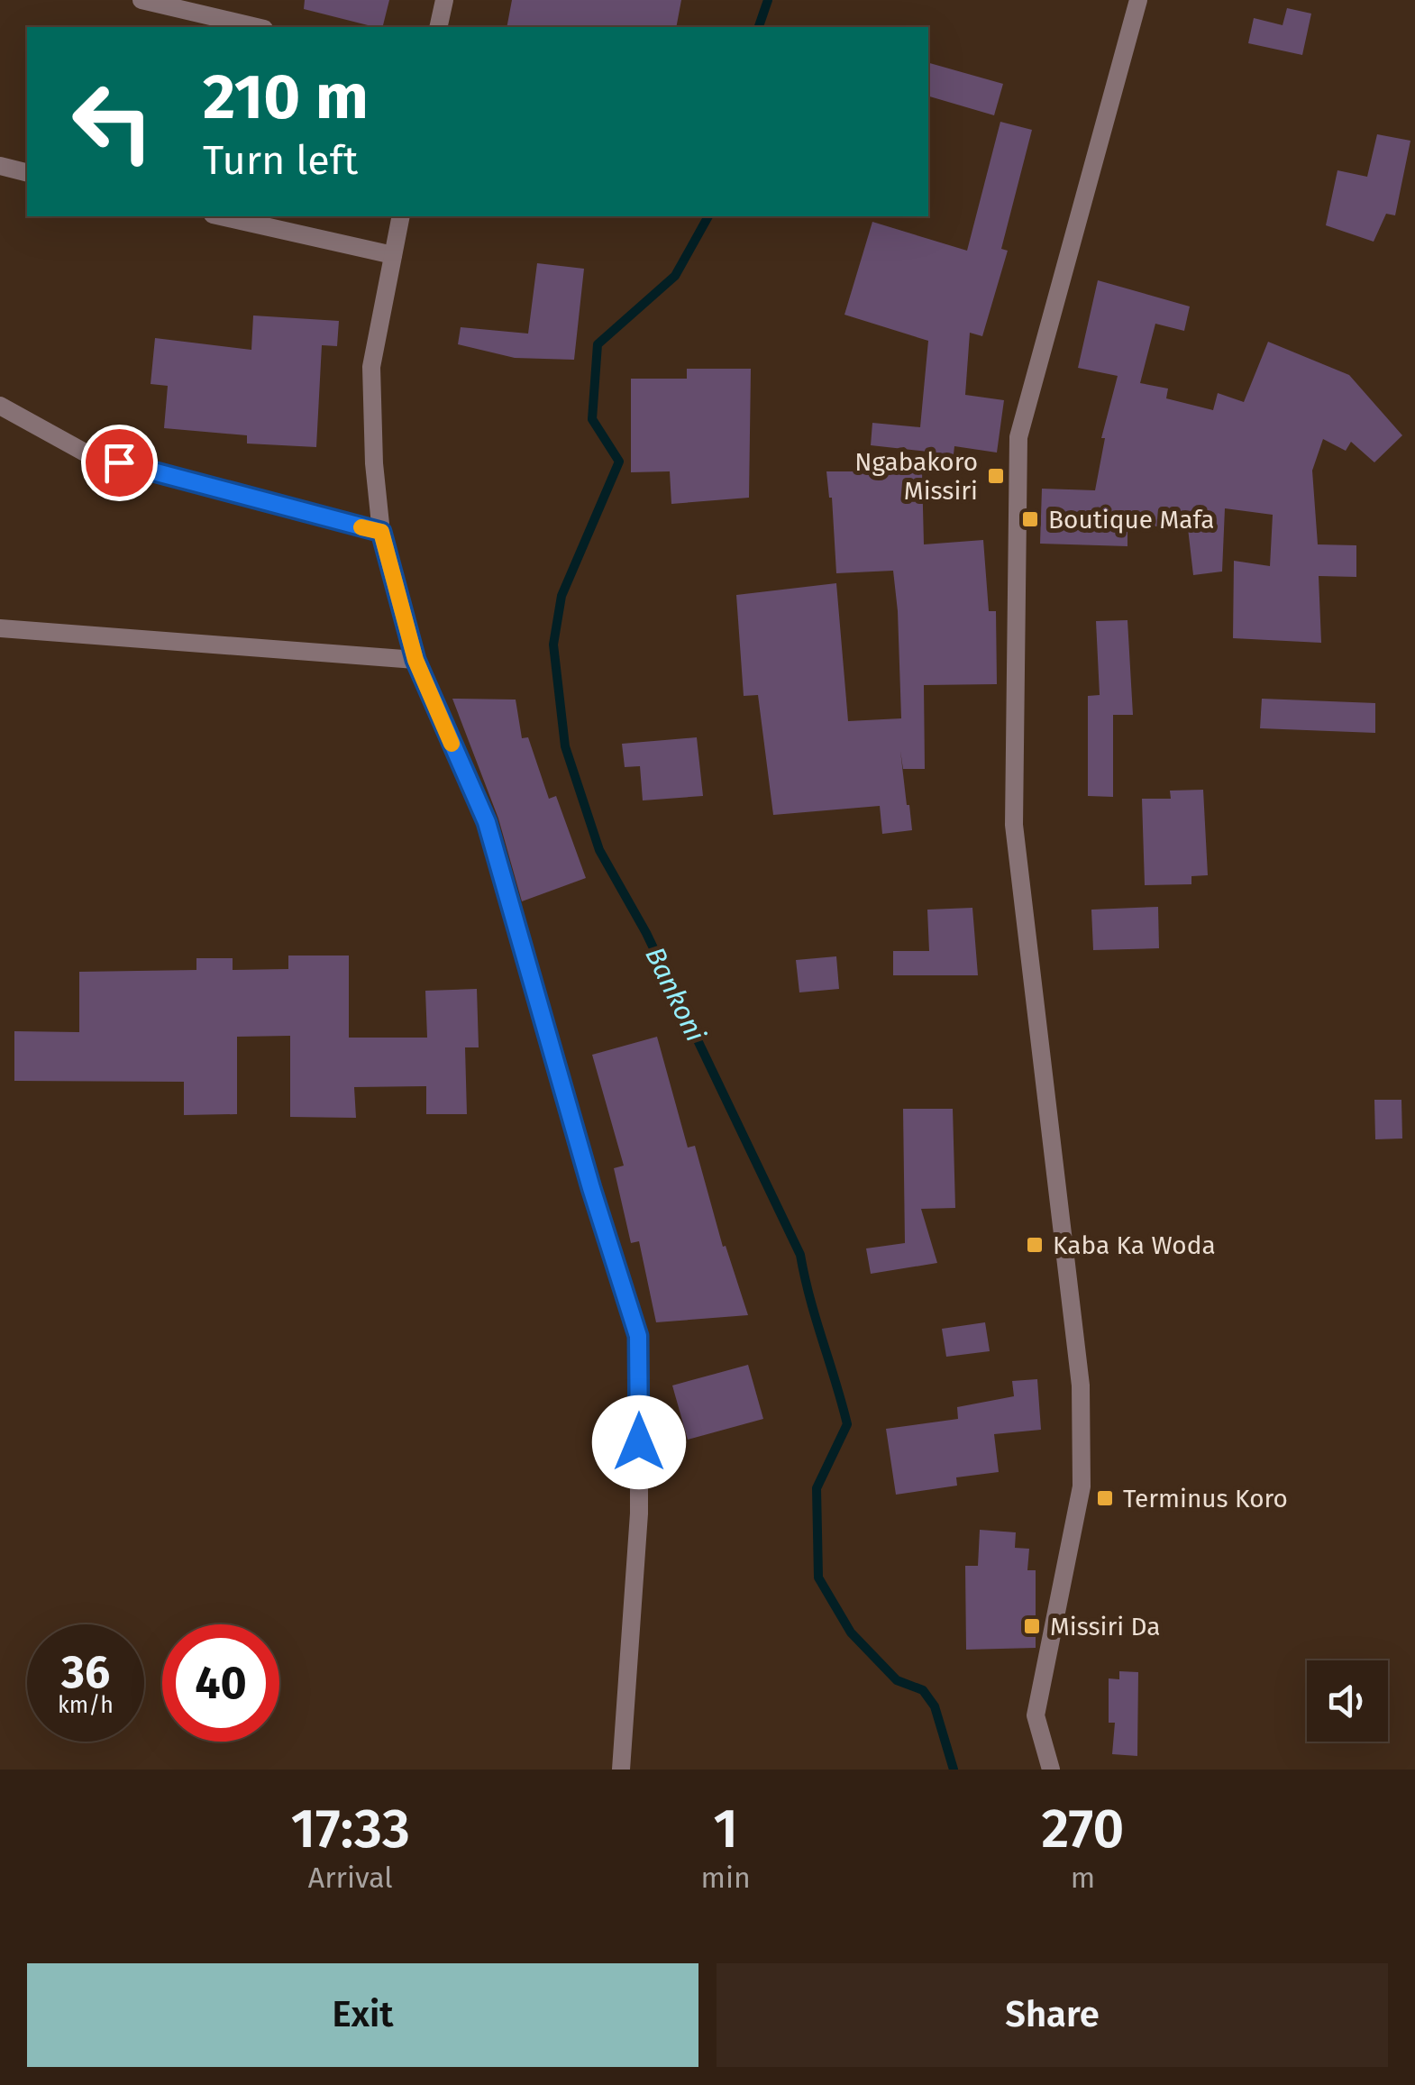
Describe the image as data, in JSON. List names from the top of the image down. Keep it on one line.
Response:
{"water":["Bankoni"],"places":{"transit":["Ngabakoro Missiri","Boutique Mafa","Kaba Ka Woda","Terminus Koro","Missiri Da"]},"page":{"turn":["210 m","Turn left"],"speed":"36 km/h","limit":"40","eta":["17:33","Arrival","1","min","270","m"],"buttons":["Exit","Share"]}}
